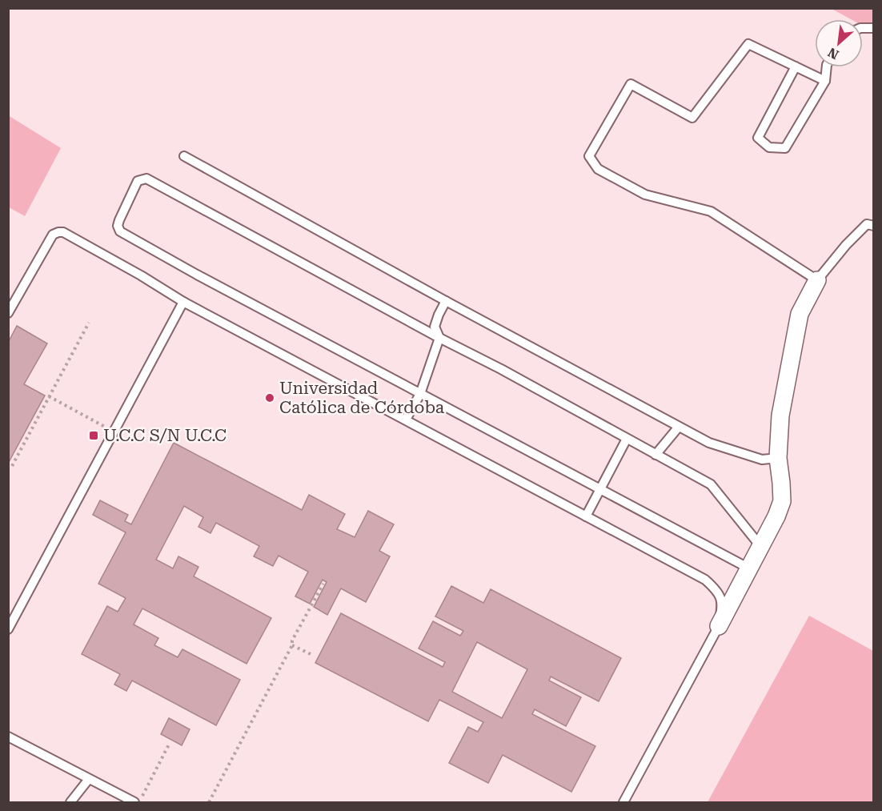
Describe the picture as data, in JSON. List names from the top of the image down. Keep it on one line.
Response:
{"places":{"other":["Universidad Católica de Córdoba"],"transit":["U.C.C S/N U.C.C"]},"north":"bottom left"}
